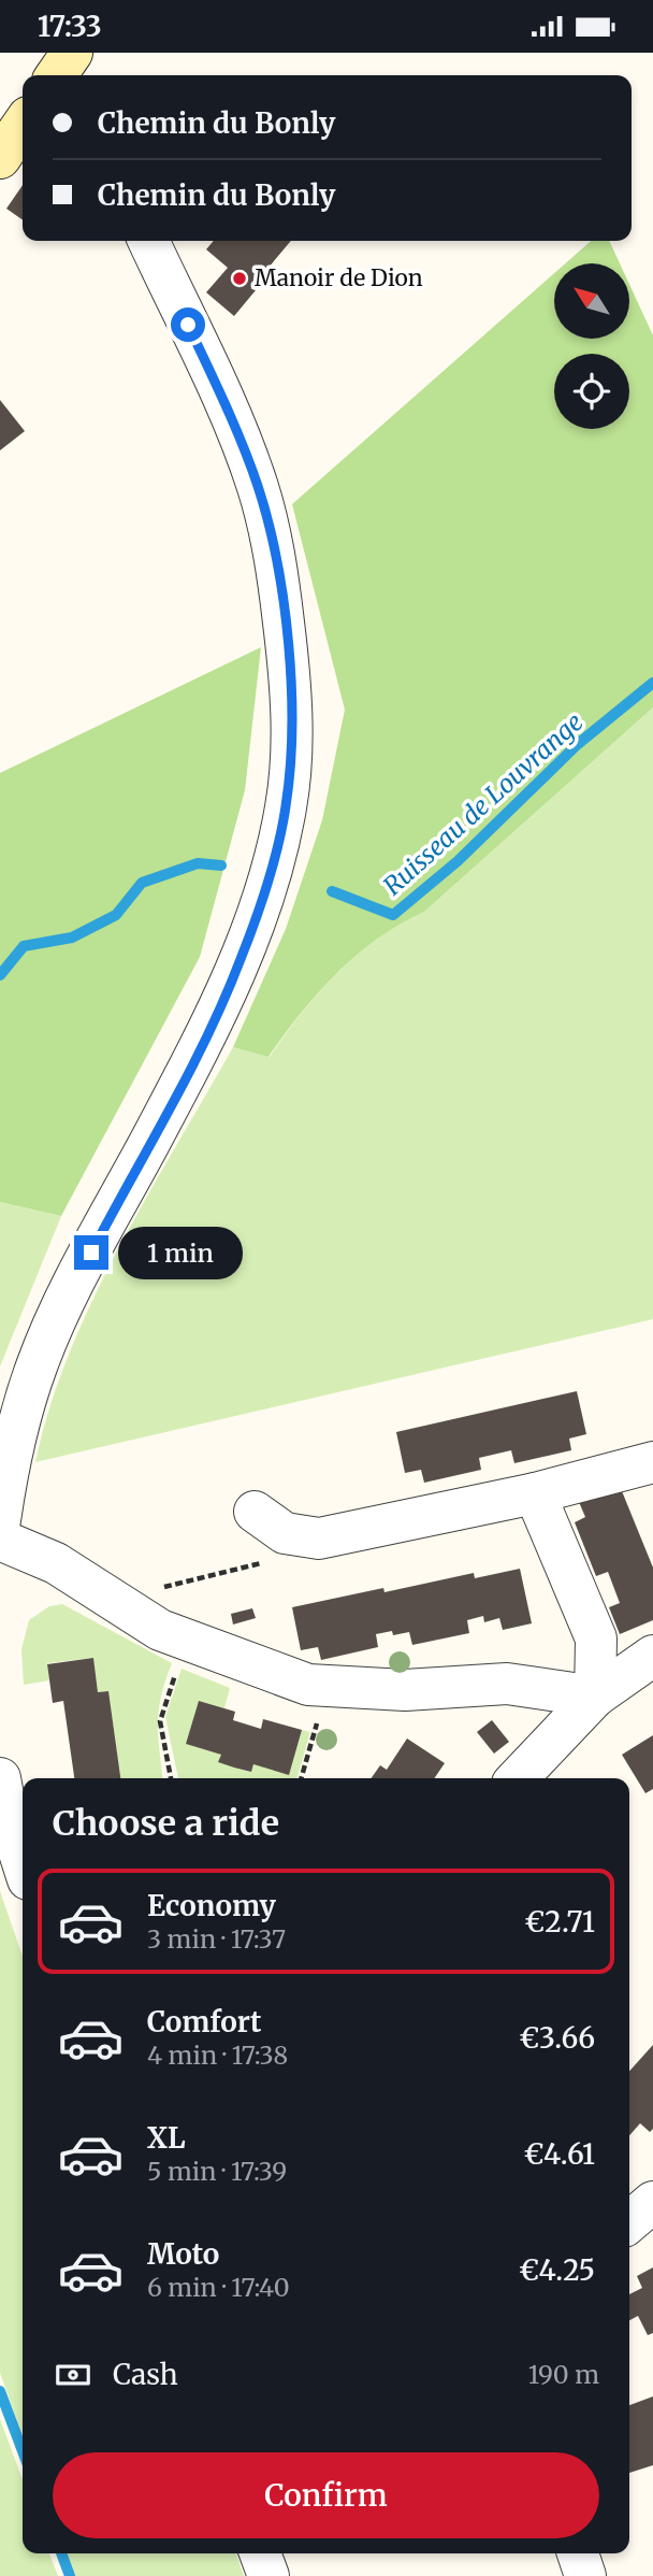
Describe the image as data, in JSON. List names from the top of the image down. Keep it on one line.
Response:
{"water":["Ruisseau de Louvrange"],"places":["Manoir de Dion"],"north":"top left","page":{"status":"17:33","banner":["Chemin du Bonly","Chemin du Bonly"],"bubble":"1 min","heading":"Choose a ride","list":[{"name":"Economy","note":"3 min · 17:37","value":"€2.71"},{"name":"Comfort","note":"4 min · 17:38","value":"€3.66"},{"name":"XL","note":"5 min · 17:39","value":"€4.61"},{"name":"Moto","note":"6 min · 17:40","value":"€4.25"}],"pay":["Cash","190 m"],"buttons":"Confirm"}}
